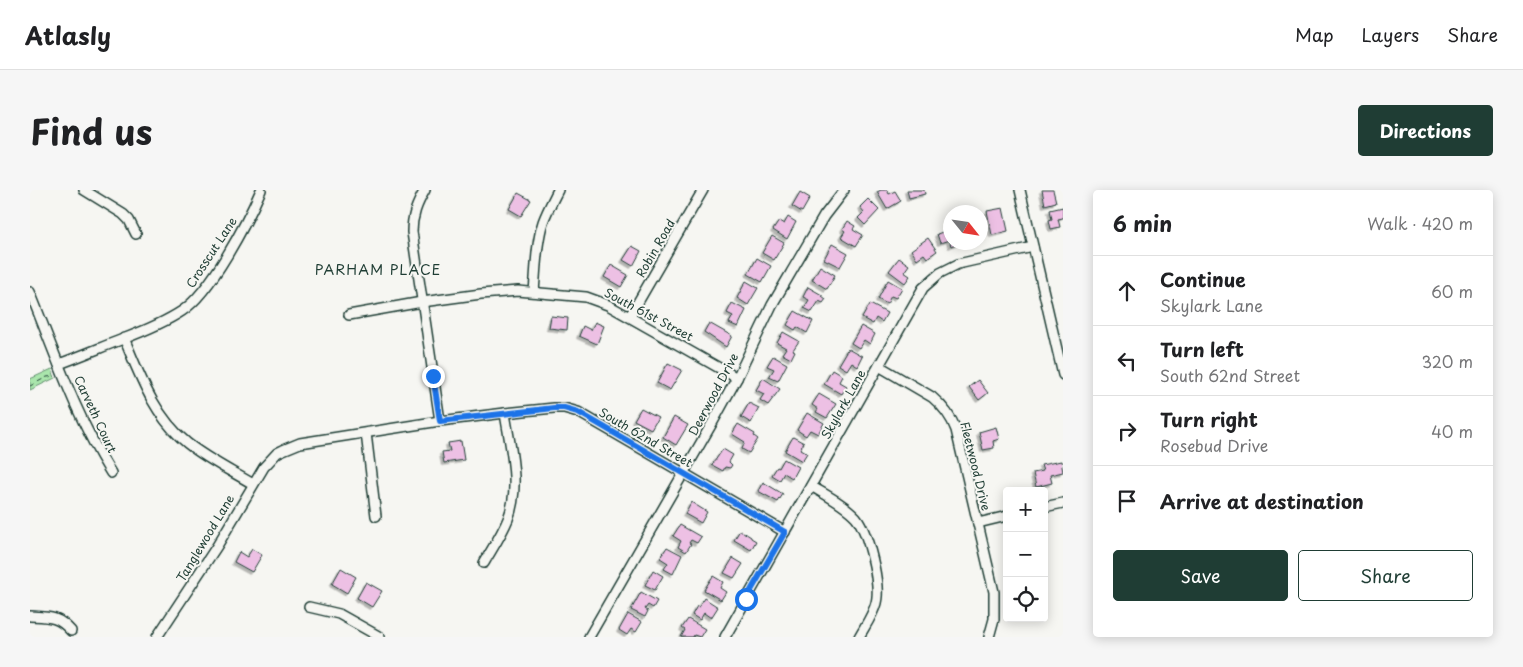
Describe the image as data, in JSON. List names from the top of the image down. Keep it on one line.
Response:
{"streets":{"street":["Robin Road","Crosscut Lane","South 61st Street","Deerwood Drive","Skylark Lane","Carveth Court","South 62nd Street","Fleetwood Drive","Tanglewood Lane"]},"crossings":[["Robin Road","South 61st Street"],["Crosscut Lane","Carveth Court"],["South 61st Street","Deerwood Drive"],["Deerwood Drive","South 62nd Street"],["Skylark Lane","South 62nd Street"],["Skylark Lane","Fleetwood Drive"],["South 62nd Street","Tanglewood Lane"]],"districts":["PARHAM PLACE"],"north":"bottom right","page":{"header":"Atlasly","nav":["Map","Layers","Share"],"title":"Find us","buttons":["Directions",["Save","Share"]],"heading":["6 min","Walk · 420 m"],"list":[["Continue","Skylark Lane","60 m"],["Turn left","South 62nd Street","320 m"],["Turn right","Rosebud Drive","40 m"],"Arrive at destination"],"map_buttons":["+","−"]}}
